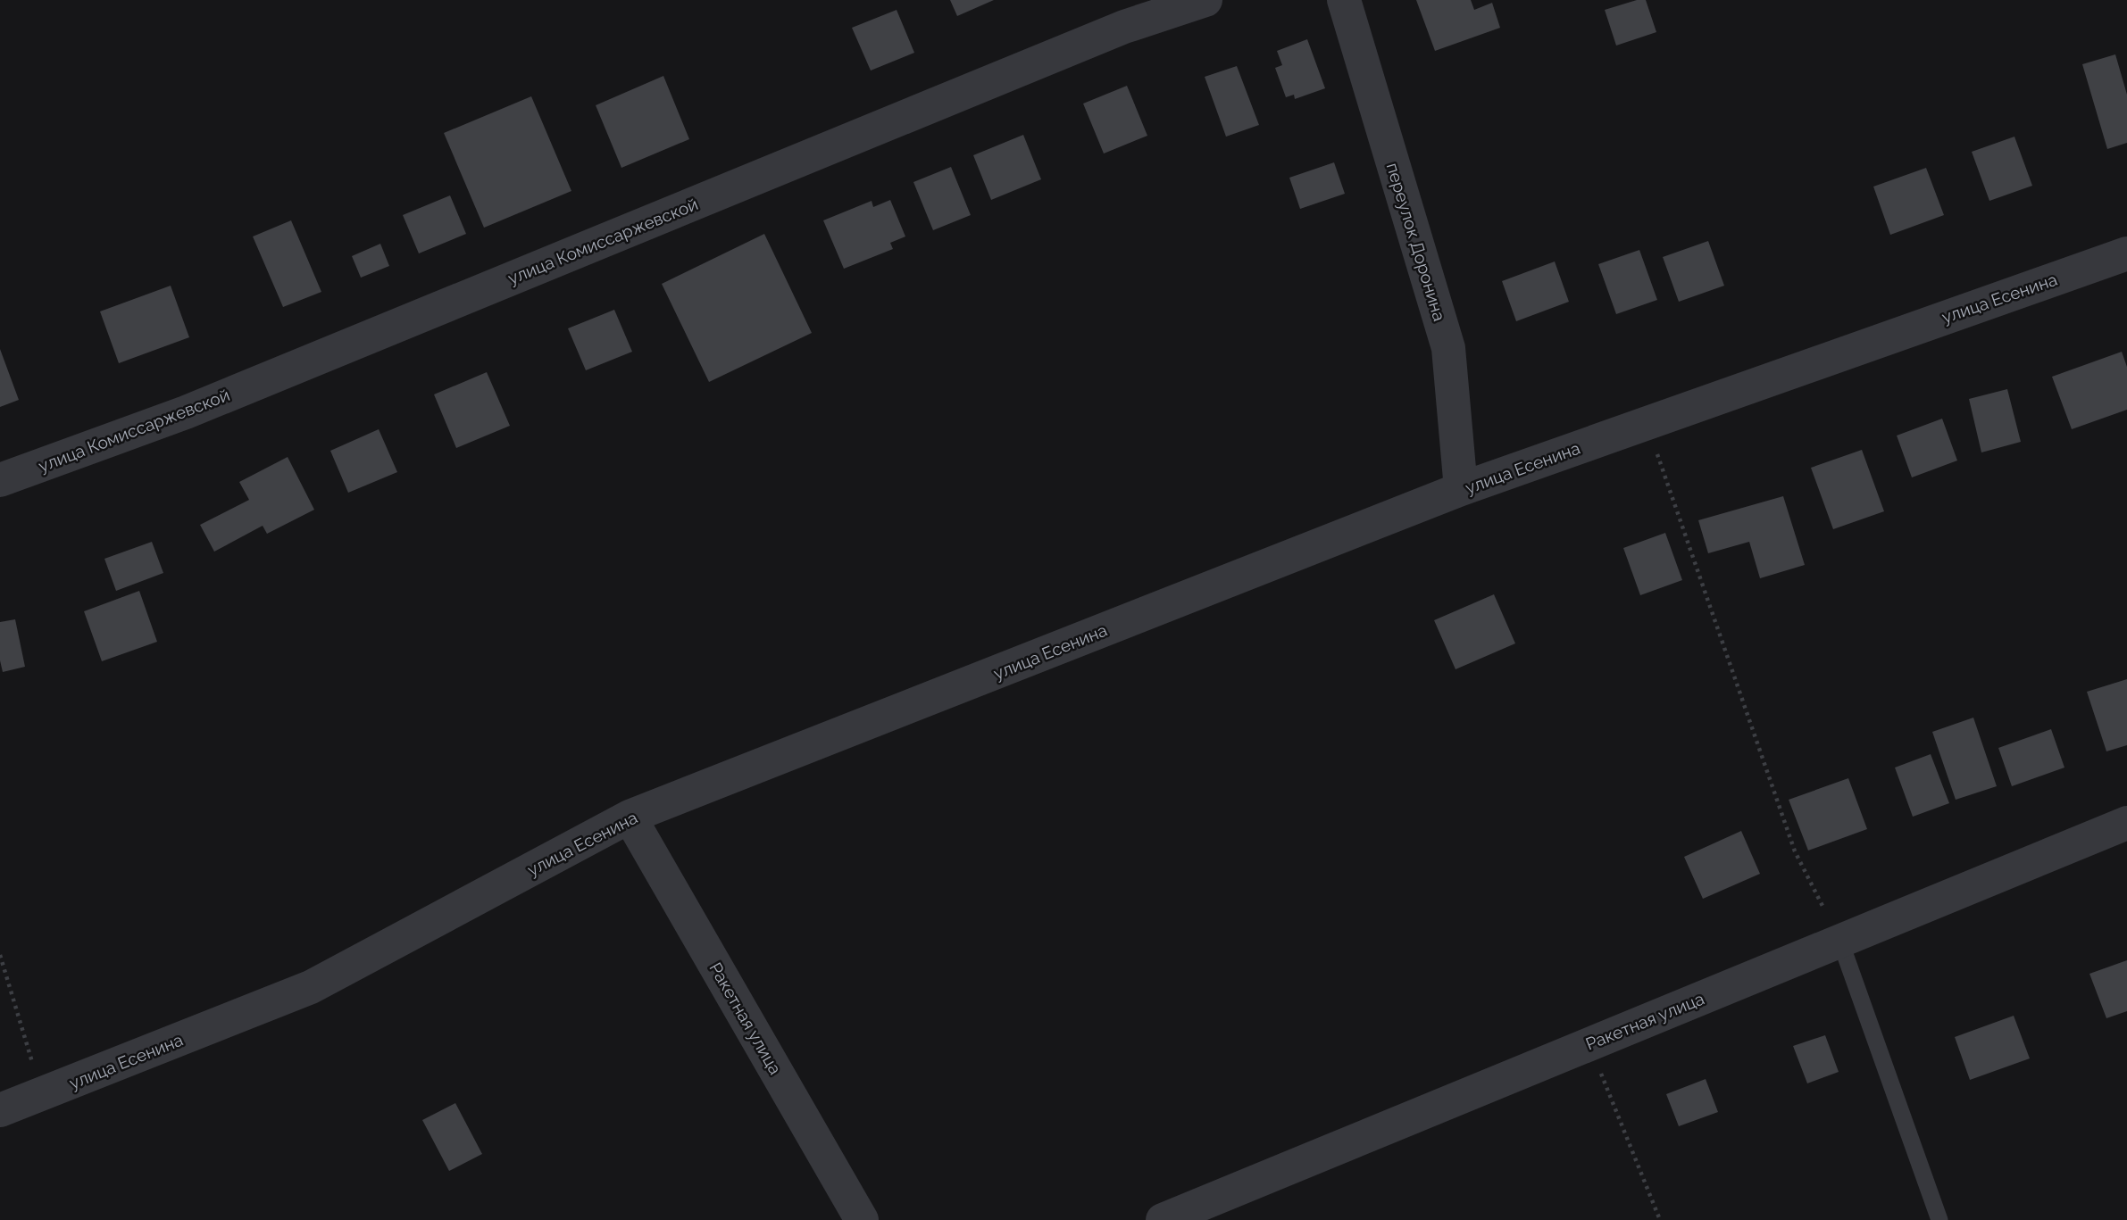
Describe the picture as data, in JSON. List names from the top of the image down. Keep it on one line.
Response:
{"streets":{"street":["улица Комиссаржевской","переулок Доронина","улица Есенина","Ракетная улица"]},"crossings":[["переулок Доронина","улица Есенина"],["улица Есенина","Ракетная улица"]]}
